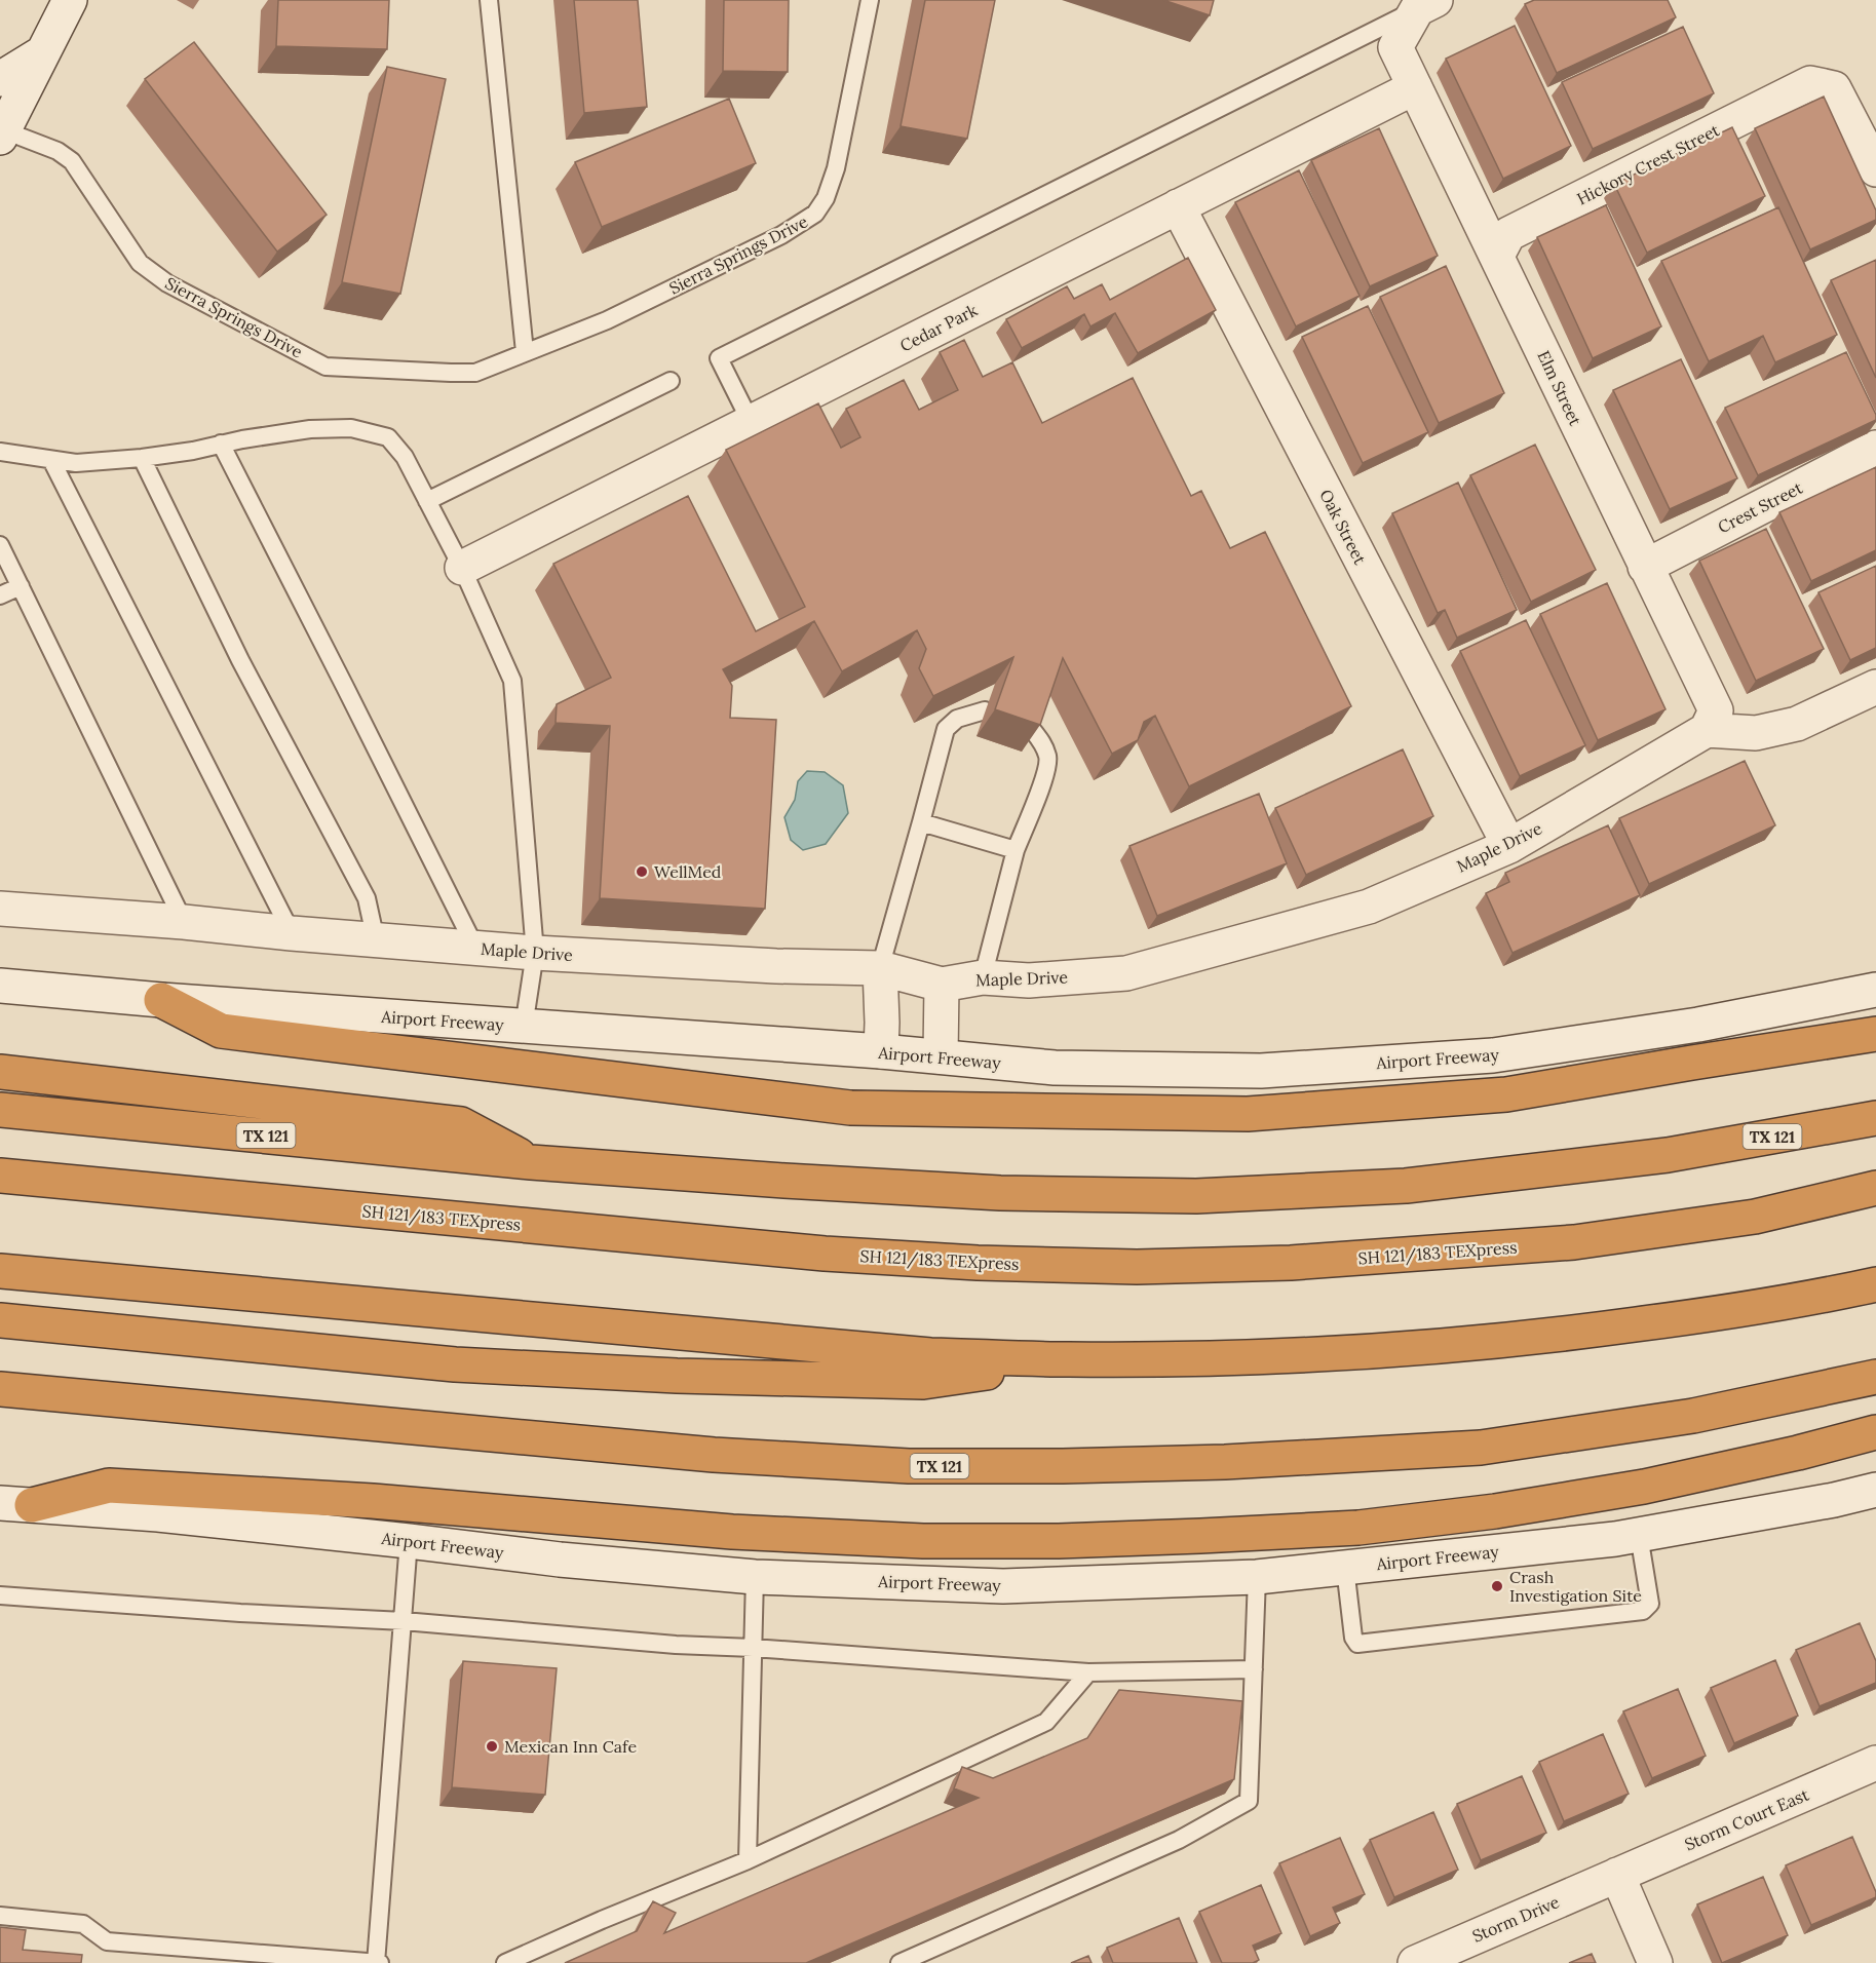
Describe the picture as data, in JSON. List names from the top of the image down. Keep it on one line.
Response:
{"streets":{"highway":["TX 121","SH 121/183 TEXpress"],"street":["Hickory Crest Street","Cedar Park","Elm Street","Crest Street","Oak Street","Maple Drive","Airport Freeway","Storm Court East","Storm Drive"],"lane":["Sierra Springs Drive"]},"crossings":[["Hickory Crest Street","Elm Street"],["Cedar Park","Elm Street"],["Cedar Park","Oak Street"],["Elm Street","Crest Street"],["Elm Street","Maple Drive"],["Oak Street","Maple Drive"],["Storm Court East","Storm Drive"]],"places":["WellMed","Crash Investigation Site","Mexican Inn Cafe"]}
